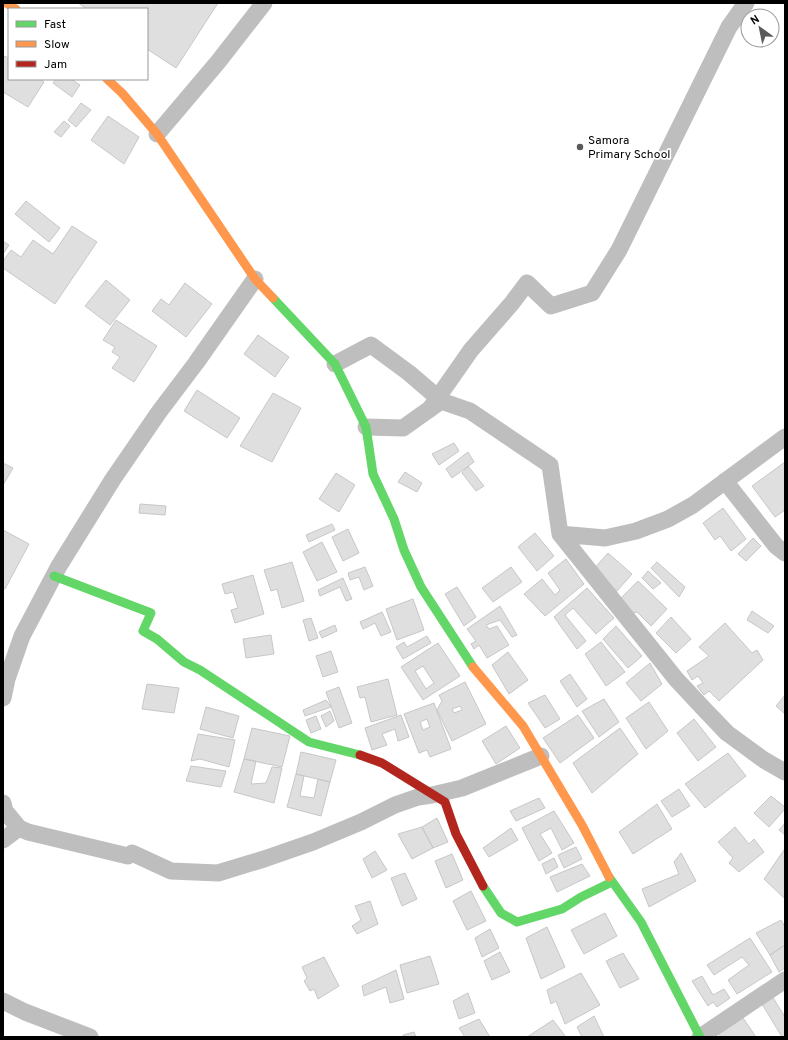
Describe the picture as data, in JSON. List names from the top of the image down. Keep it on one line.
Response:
{"places":["Samora Primary School"],"legend":["Fast","Slow","Jam"],"north":"top left"}
